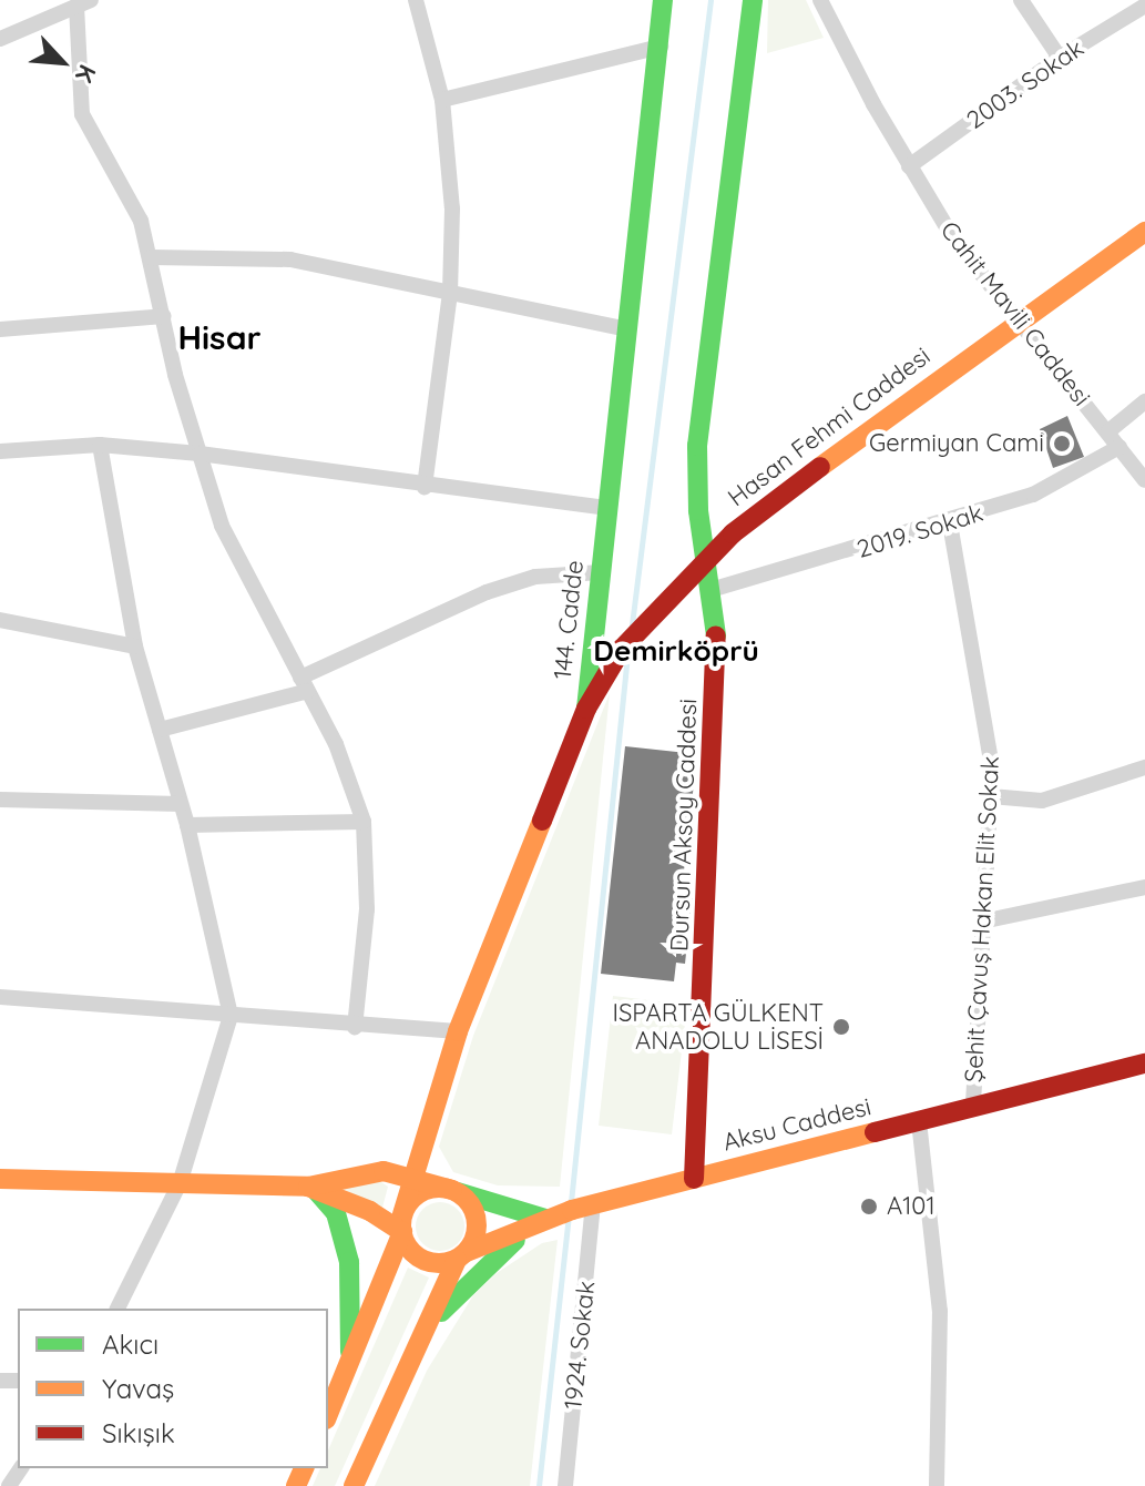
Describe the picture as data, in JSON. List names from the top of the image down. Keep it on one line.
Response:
{"streets":{"main road":["Hasan Fehmi Caddesi","144. Cadde","Dursun Aksoy Caddesi","Aksu Caddesi"],"street":["2003. Sokak","Cahit Mavili Caddesi","2019. Sokak","Şehit Çavuş Hakan Elit Sokak","1924. Sokak"]},"crossings":[["2003. Sokak","Cahit Mavili Caddesi"],["Cahit Mavili Caddesi","Hasan Fehmi Caddesi"],["Cahit Mavili Caddesi","2019. Sokak"],["Hasan Fehmi Caddesi","144. Cadde"],["Hasan Fehmi Caddesi","Dursun Aksoy Caddesi"],["2019. Sokak","Dursun Aksoy Caddesi"],["2019. Sokak","Şehit Çavuş Hakan Elit Sokak"],["144. Cadde","Aksu Caddesi"],["Dursun Aksoy Caddesi","Aksu Caddesi"],["Şehit Çavuş Hakan Elit Sokak","Aksu Caddesi"],["Aksu Caddesi","1924. Sokak"]],"districts":["Hisar","Demirköprü"],"places":["Germiyan Cami","ISPARTA GÜLKENT ANADOLU LİSESİ","A101"],"legend":["Akıcı","Yavaş","Sıkışık"],"north":"bottom right"}
